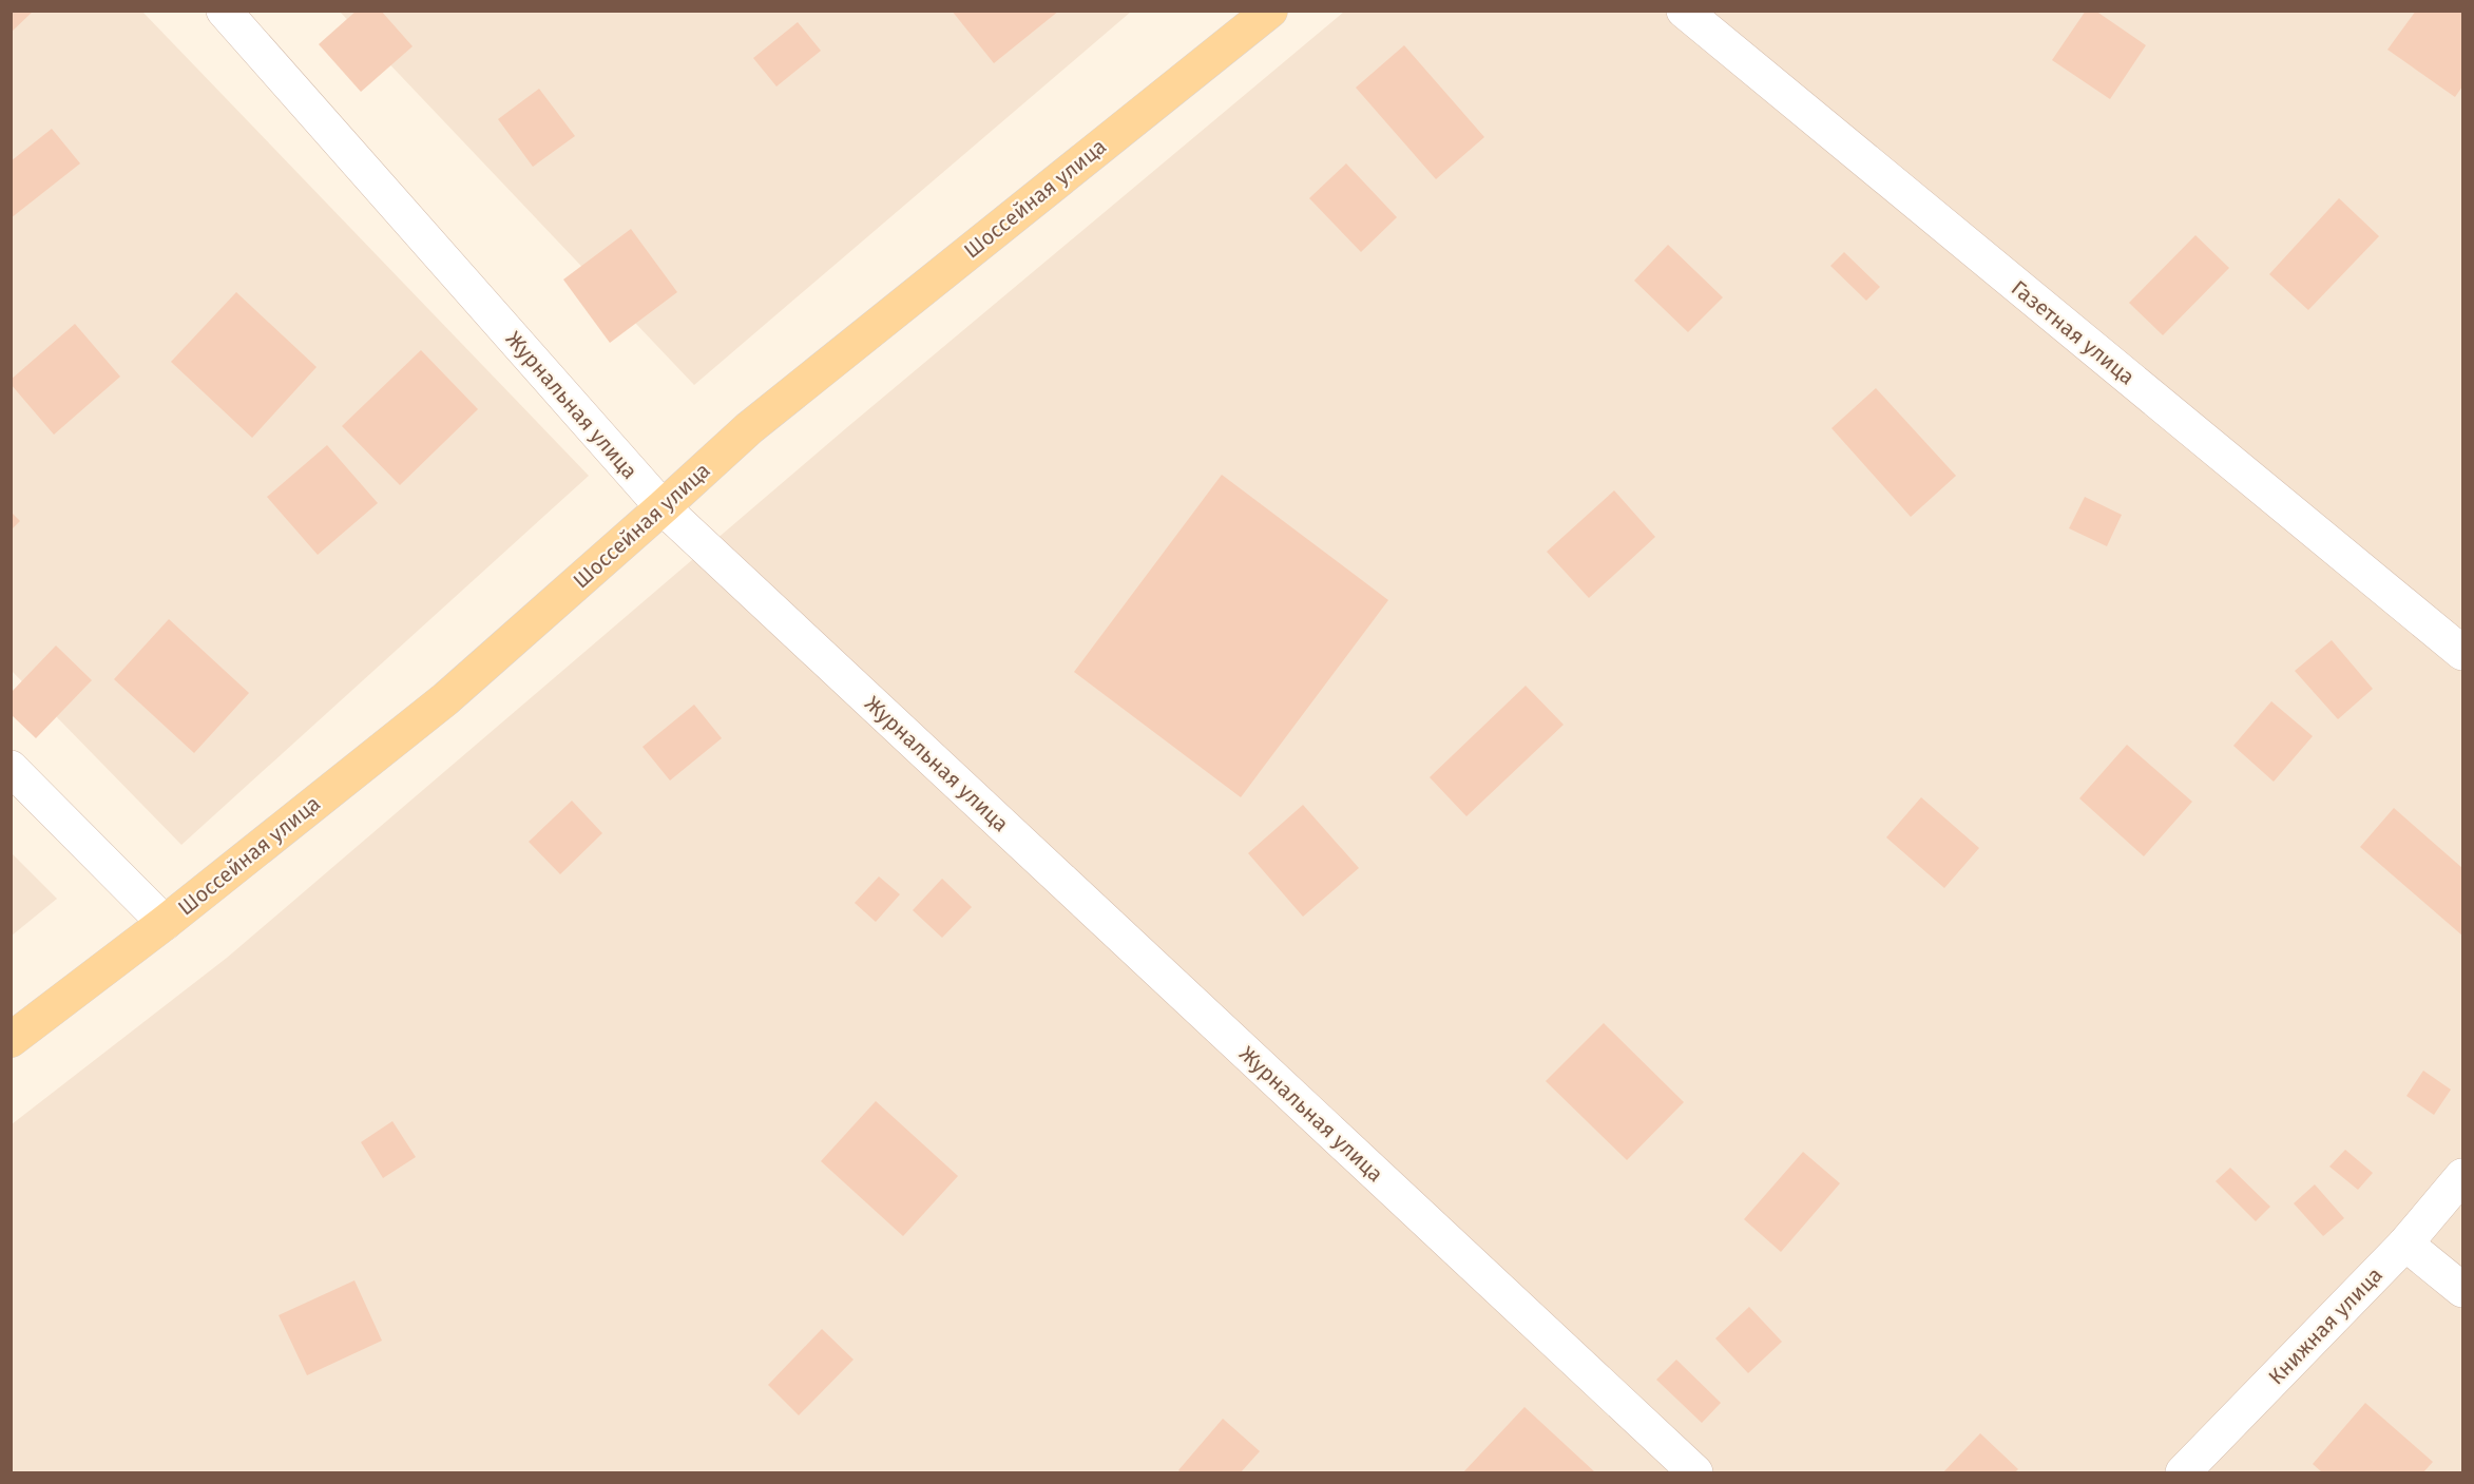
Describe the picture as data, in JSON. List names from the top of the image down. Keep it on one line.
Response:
{"streets":{"main road":["Шоссейная улица"],"street":["Газетная улица","Журнальная улица","Книжная улица"]},"crossings":[["Шоссейная улица","Журнальная улица"]]}
